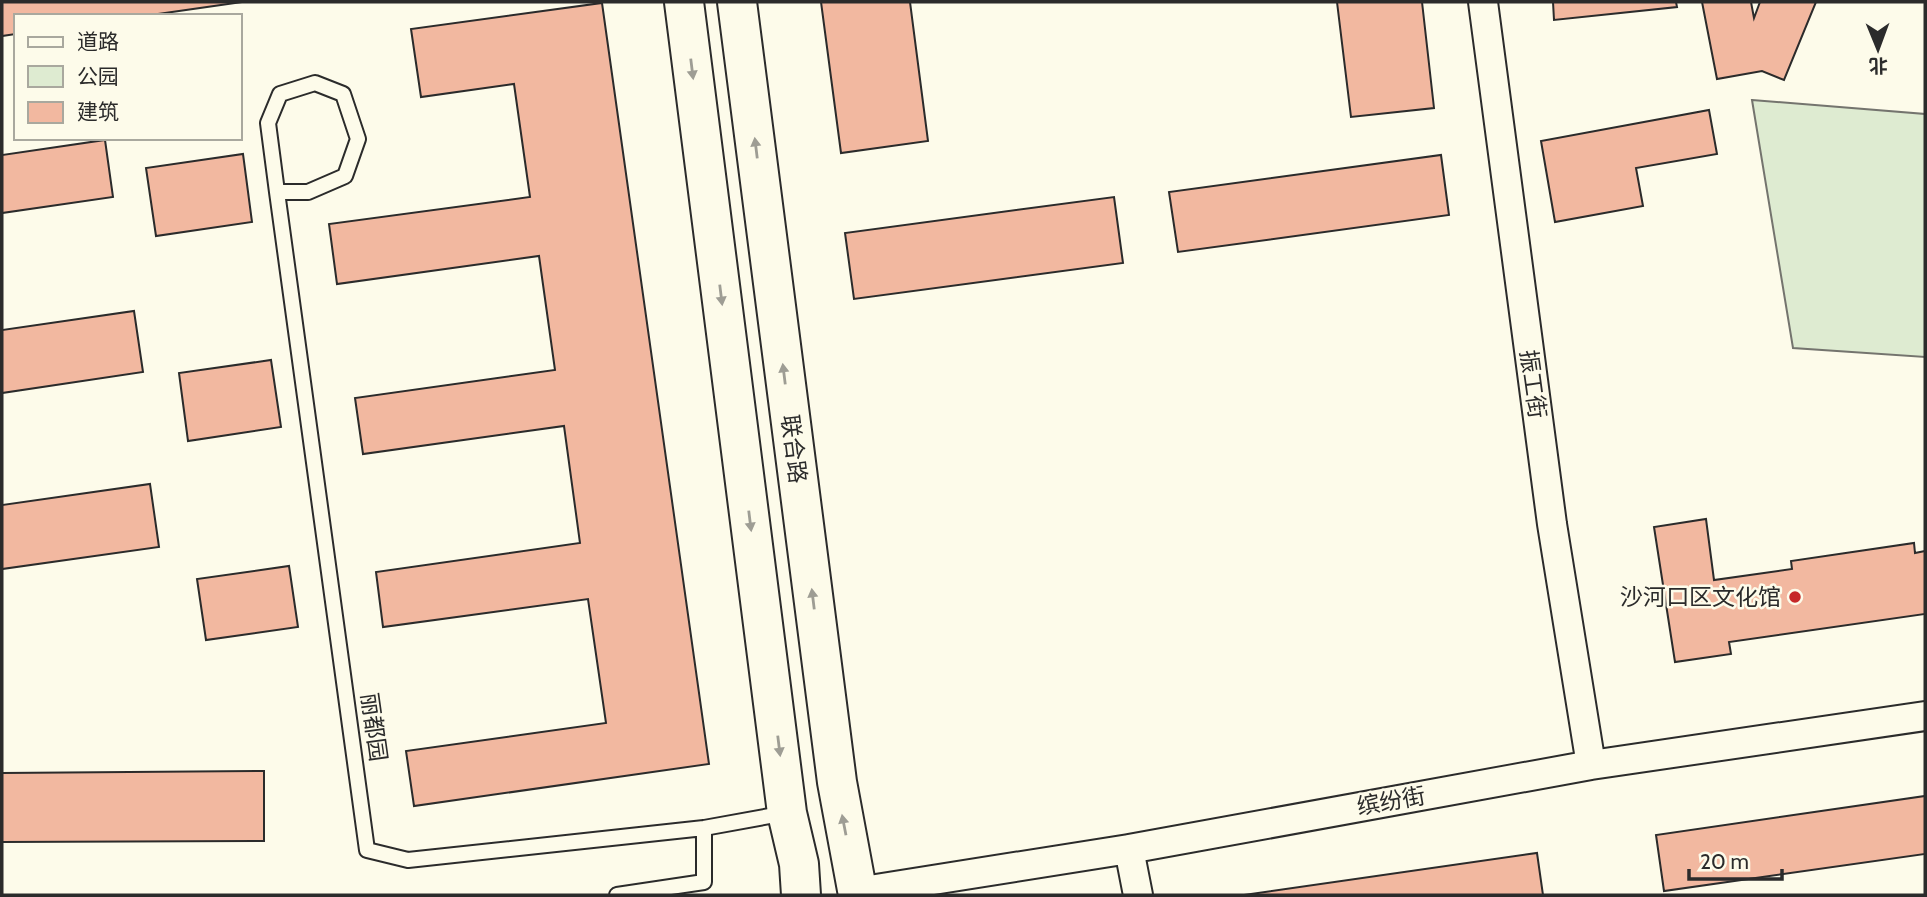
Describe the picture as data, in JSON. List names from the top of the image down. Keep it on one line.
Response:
{"streets":{"main road":["联合路"],"street":["振工街","缤纷街"],"lane":["丽都园"]},"crossings":[["振工街","缤纷街"],["联合路","缤纷街"]],"places":["沙河口区文化馆"],"legend":["道路","公园","建筑"],"scale_bar":"20 m","north":"bottom"}
